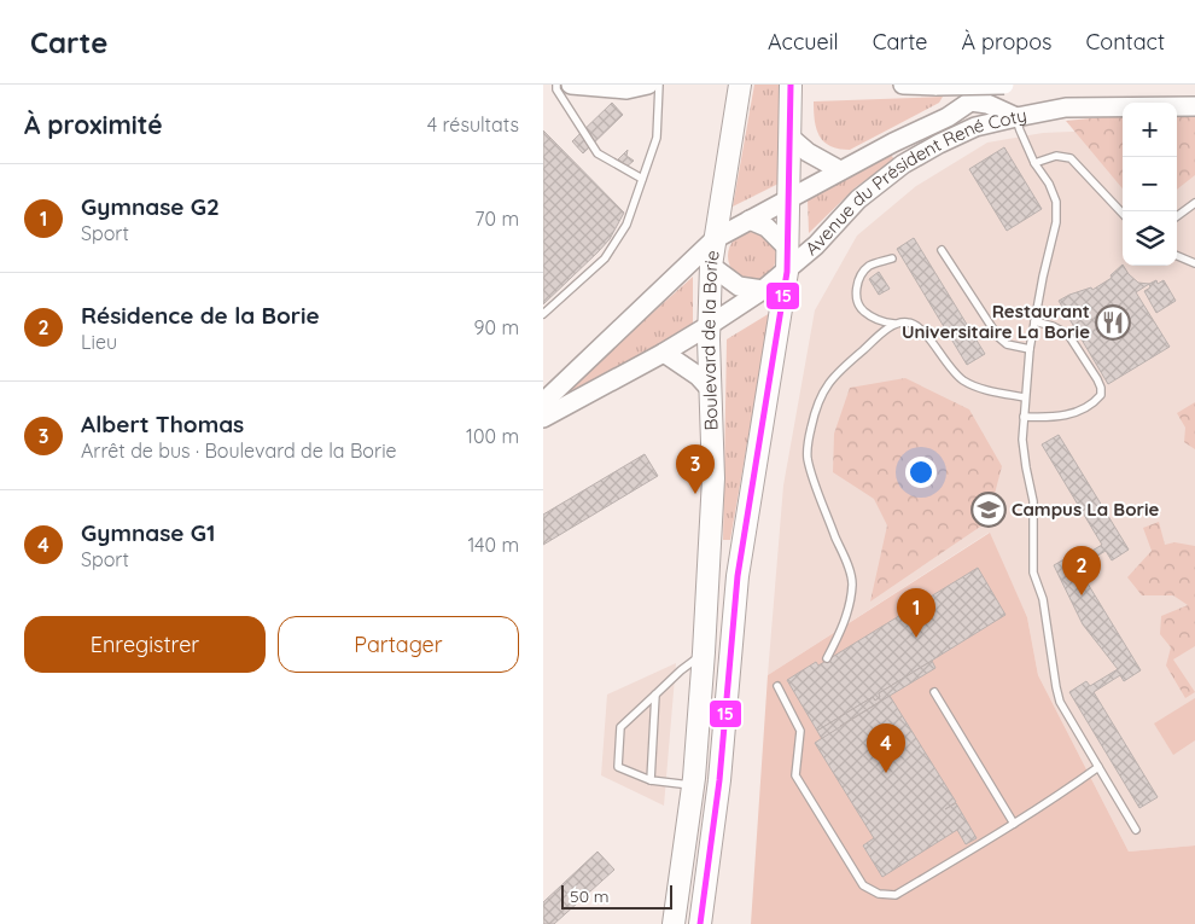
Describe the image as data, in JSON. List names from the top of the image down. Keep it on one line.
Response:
{"streets":{"main road":["Boulevard de la Borie"],"street":["Avenue du Président René Coty"]},"crossings":[["Avenue du Président René Coty","Boulevard de la Borie"]],"places":{"restaurant":["Restaurant Universitaire La Borie"],"school or university":["Campus La Borie"]},"lines":["transit line 15"],"scale_bar":"50 m","page":{"header":"Carte","nav":["Accueil","Carte","À propos","Contact"],"heading":["À proximité","4 résultats"],"map_buttons":["+","−"],"list":[{"mark":"1","name":"Gymnase G2","note":"Sport","value":"70 m"},{"mark":"2","name":"Résidence de la Borie","note":"Lieu","value":"90 m"},{"mark":"3","name":"Albert Thomas","note":"Arrêt de bus · Boulevard de la Borie","value":"100 m"},{"mark":"4","name":"Gymnase G1","note":"Sport","value":"140 m"}],"pins":["3","2","1","4"],"buttons":["Enregistrer","Partager"],"scale":"50 m"}}
